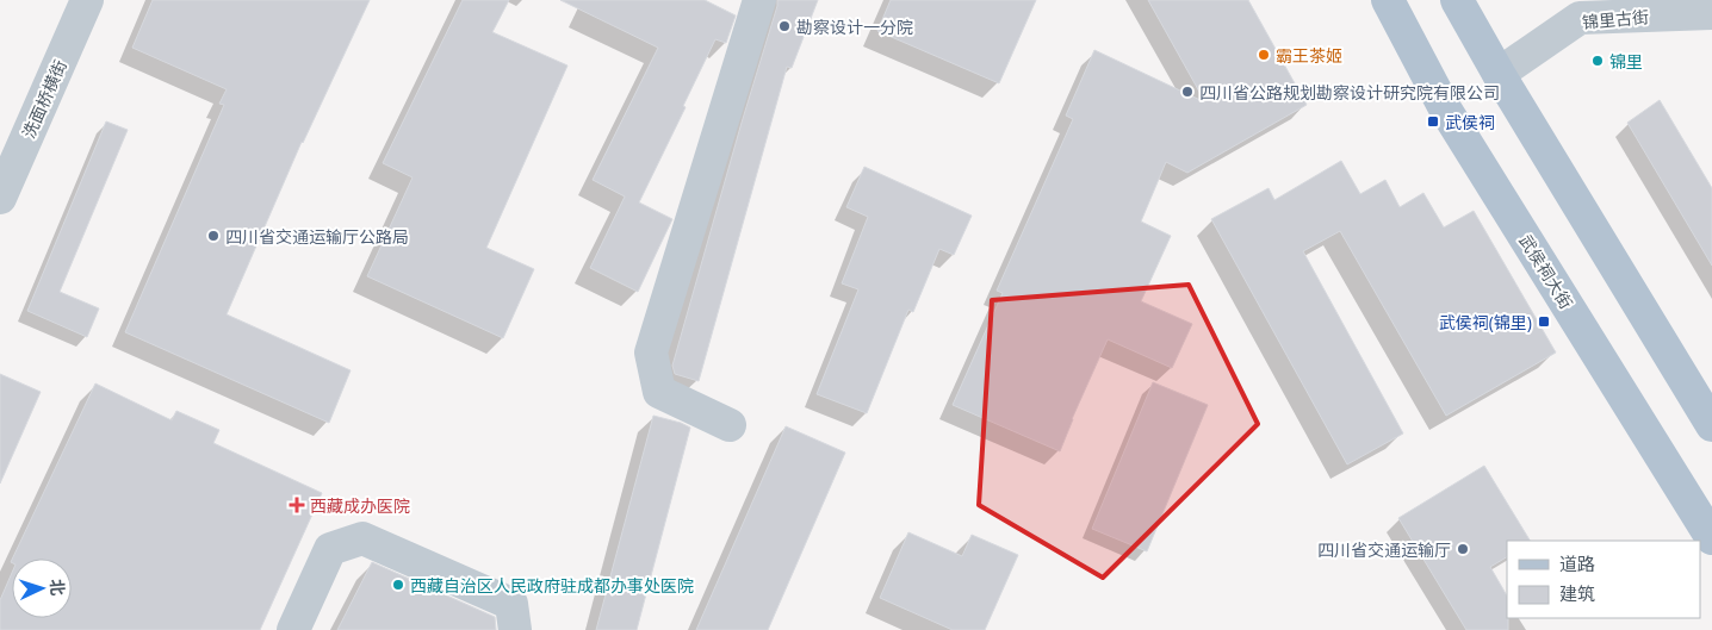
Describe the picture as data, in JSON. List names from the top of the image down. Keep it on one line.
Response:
{"streets":{"main road":["武侯祠大街"],"street":["锦里古街","洗面桥横街"]},"places":{"other":["勘察设计一分院","霸王茶姬","锦里","四川省公路规划勘察设计研究院有限公司","四川省交通运输厅公路局","四川省交通运输厅","西藏自治区人民政府驻成都办事处医院"],"transit":["武侯祠","武侯祠(锦里)"],"health":["西藏成办医院"]},"legend":["道路","建筑"],"north":"right"}
